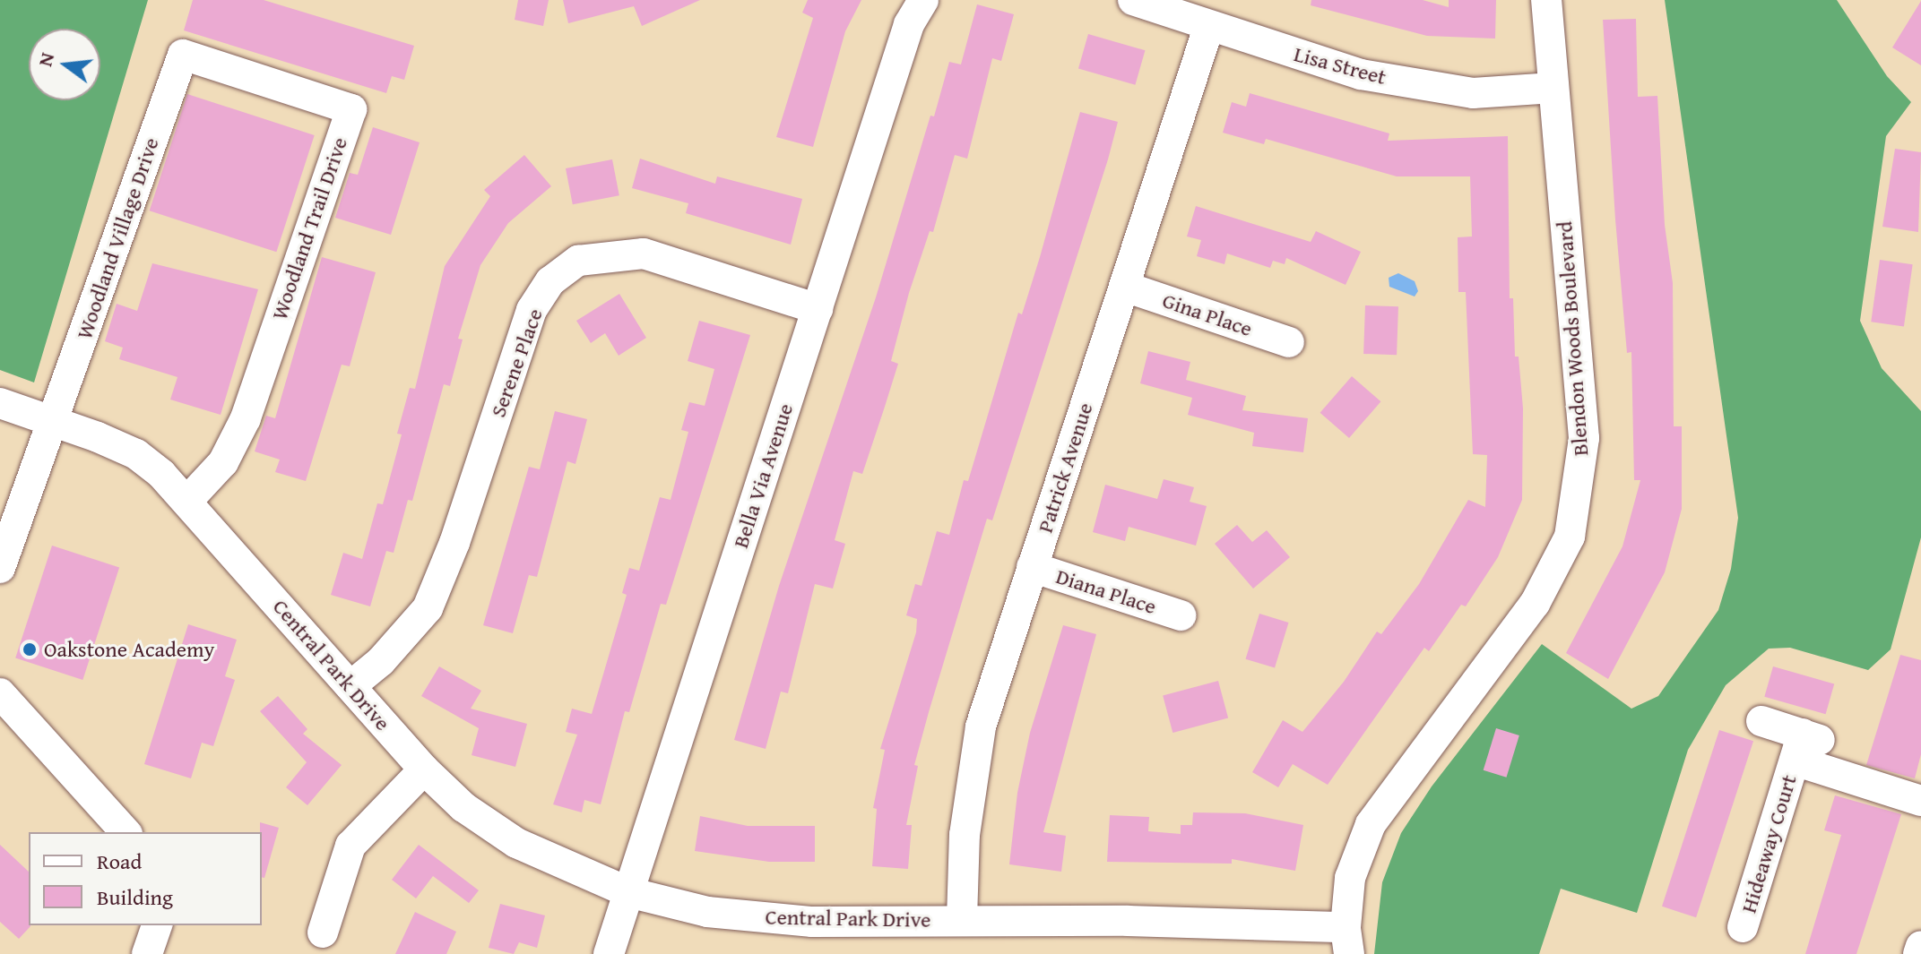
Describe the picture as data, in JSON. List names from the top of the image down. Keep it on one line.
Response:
{"streets":{"street":["Lisa Street","Woodland Trail Drive","Woodland Village Drive","Gina Place","Blendon Woods Boulevard","Serene Place","Patrick Avenue","Bella Via Avenue","Diana Place","Central Park Drive","Hideaway Court"]},"crossings":[["Lisa Street","Blendon Woods Boulevard"],["Lisa Street","Patrick Avenue"],["Woodland Trail Drive","Woodland Village Drive"],["Woodland Trail Drive","Central Park Drive"],["Woodland Village Drive","Central Park Drive"],["Gina Place","Patrick Avenue"],["Blendon Woods Boulevard","Central Park Drive"],["Serene Place","Bella Via Avenue"],["Serene Place","Central Park Drive"],["Patrick Avenue","Diana Place"],["Patrick Avenue","Central Park Drive"],["Bella Via Avenue","Central Park Drive"]],"places":["Oakstone Academy"],"legend":["Road","Building"],"north":"left"}
